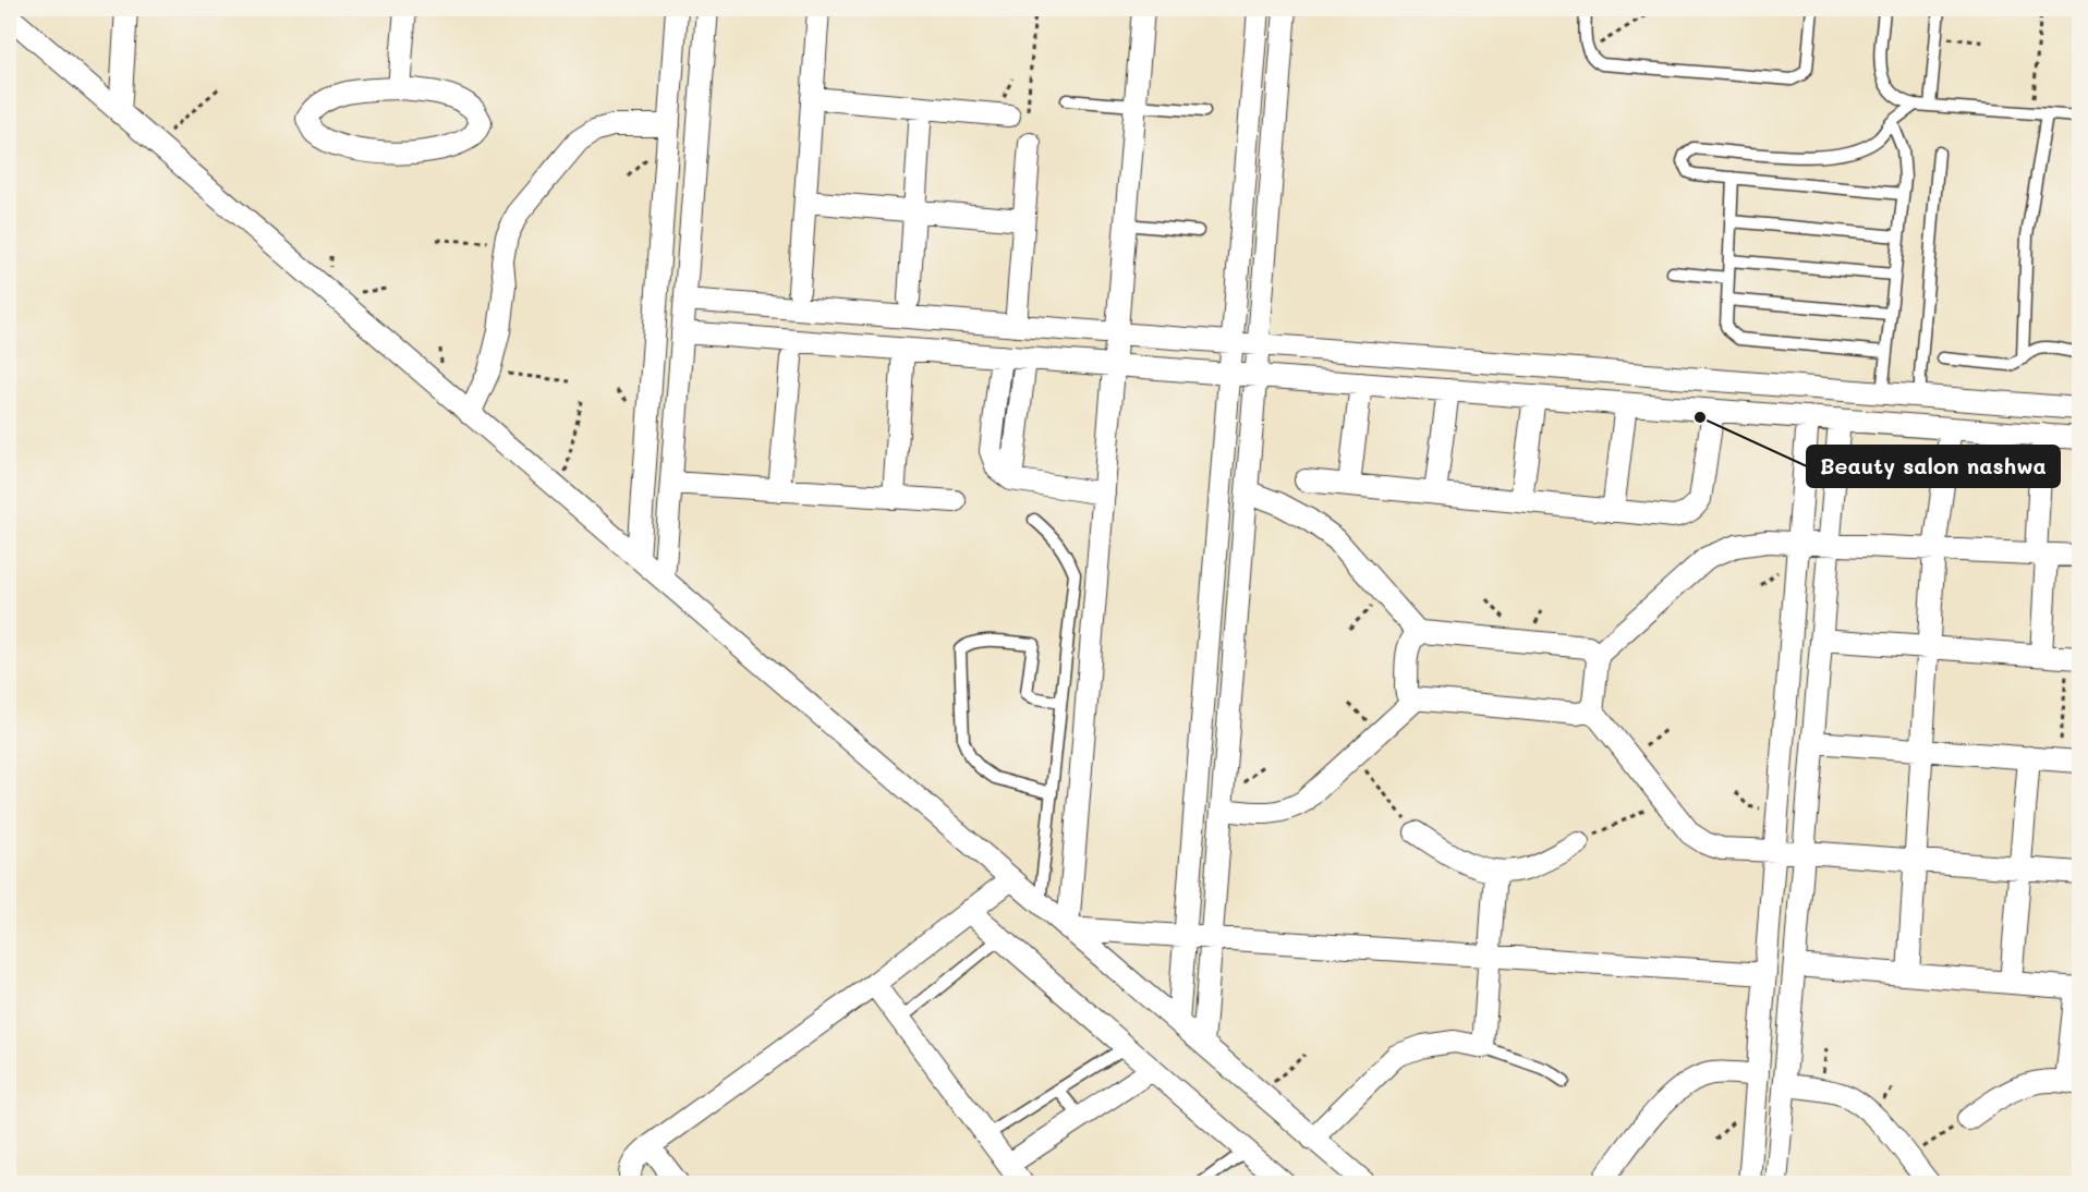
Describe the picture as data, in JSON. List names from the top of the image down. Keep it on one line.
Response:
{"places":["Beauty salon nashwa"]}
